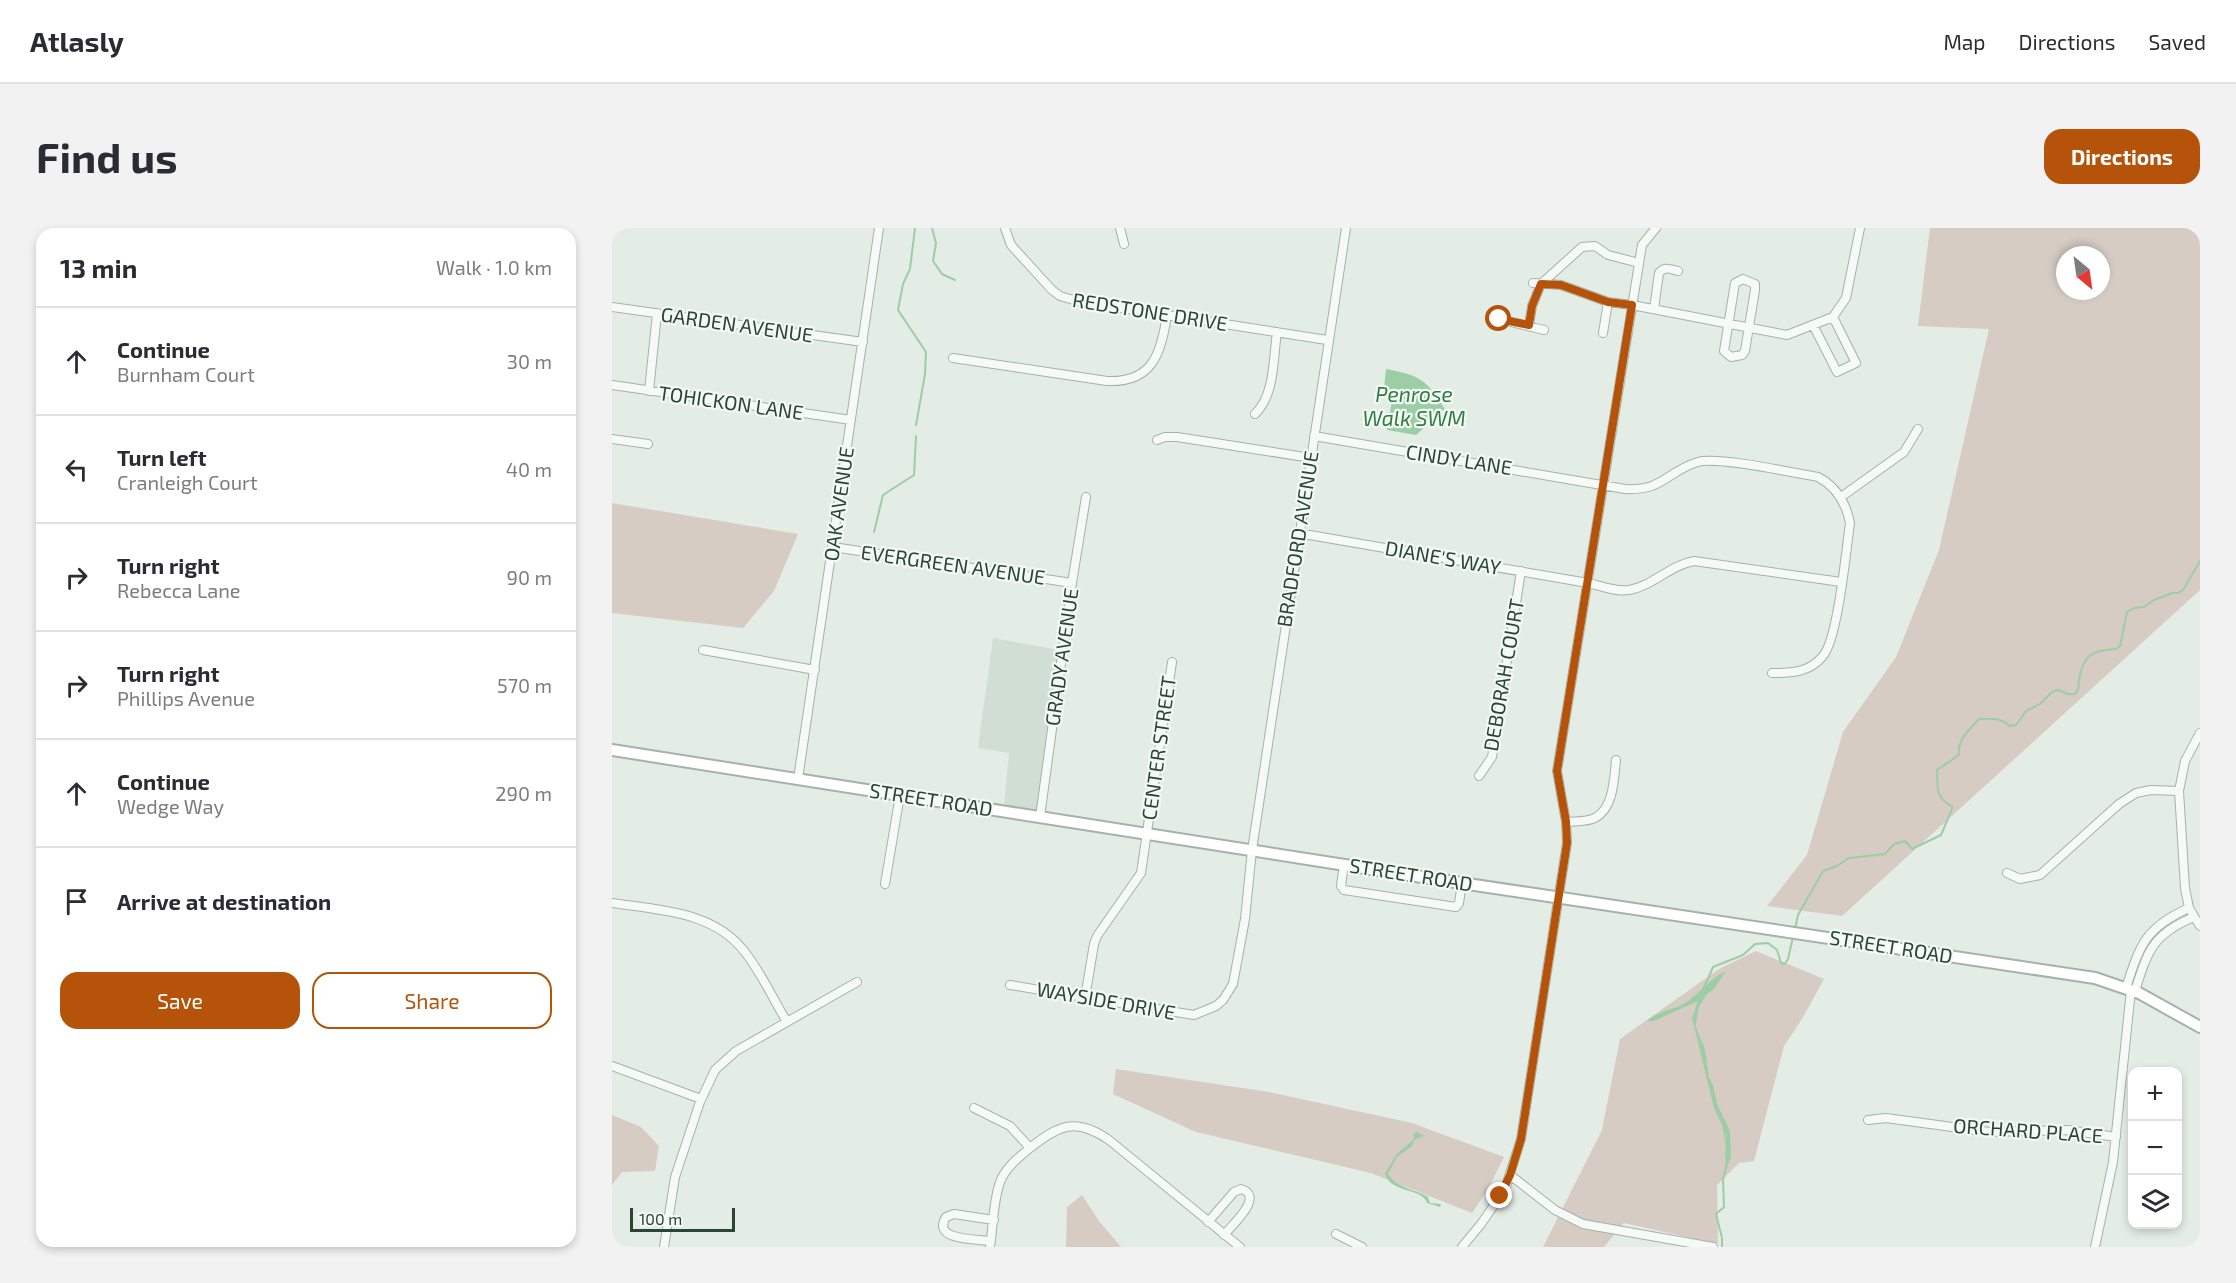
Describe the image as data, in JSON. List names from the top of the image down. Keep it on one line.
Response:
{"streets":{"main road":["STREET ROAD"],"street":["REDSTONE DRIVE","GARDEN AVENUE","TOHICKON LANE","CINDY LANE","OAK AVENUE","BRADFORD AVENUE","DIANE'S WAY","EVERGREEN AVENUE","GRADY AVENUE","DEBORAH COURT","CENTER STREET","WAYSIDE DRIVE","ORCHARD PLACE"]},"crossings":[["REDSTONE DRIVE","BRADFORD AVENUE"],["GARDEN AVENUE","OAK AVENUE"],["TOHICKON LANE","OAK AVENUE"],["CINDY LANE","BRADFORD AVENUE"],["OAK AVENUE","EVERGREEN AVENUE"],["OAK AVENUE","STREET ROAD"],["BRADFORD AVENUE","DIANE'S WAY"],["BRADFORD AVENUE","STREET ROAD"],["BRADFORD AVENUE","WAYSIDE DRIVE"],["DIANE'S WAY","DEBORAH COURT"],["EVERGREEN AVENUE","GRADY AVENUE"],["GRADY AVENUE","STREET ROAD"],["CENTER STREET","STREET ROAD"],["CENTER STREET","WAYSIDE DRIVE"],["STREET ROAD","WAYSIDE DRIVE"]],"water":["Penrose Walk SWM"],"scale_bar":"100 m","north":"bottom right","page":{"header":"Atlasly","nav":["Map","Directions","Saved"],"buttons":["Directions",["Save","Share"]],"title":"Find us","heading":["13 min","Walk · 1.0 km"],"list":[["Continue","Burnham Court","30 m"],["Turn left","Cranleigh Court","40 m"],["Turn right","Rebecca Lane","90 m"],["Turn right","Phillips Avenue","570 m"],["Continue","Wedge Way","290 m"],"Arrive at destination"],"map_buttons":["+","−"],"scale":"100 m"}}
